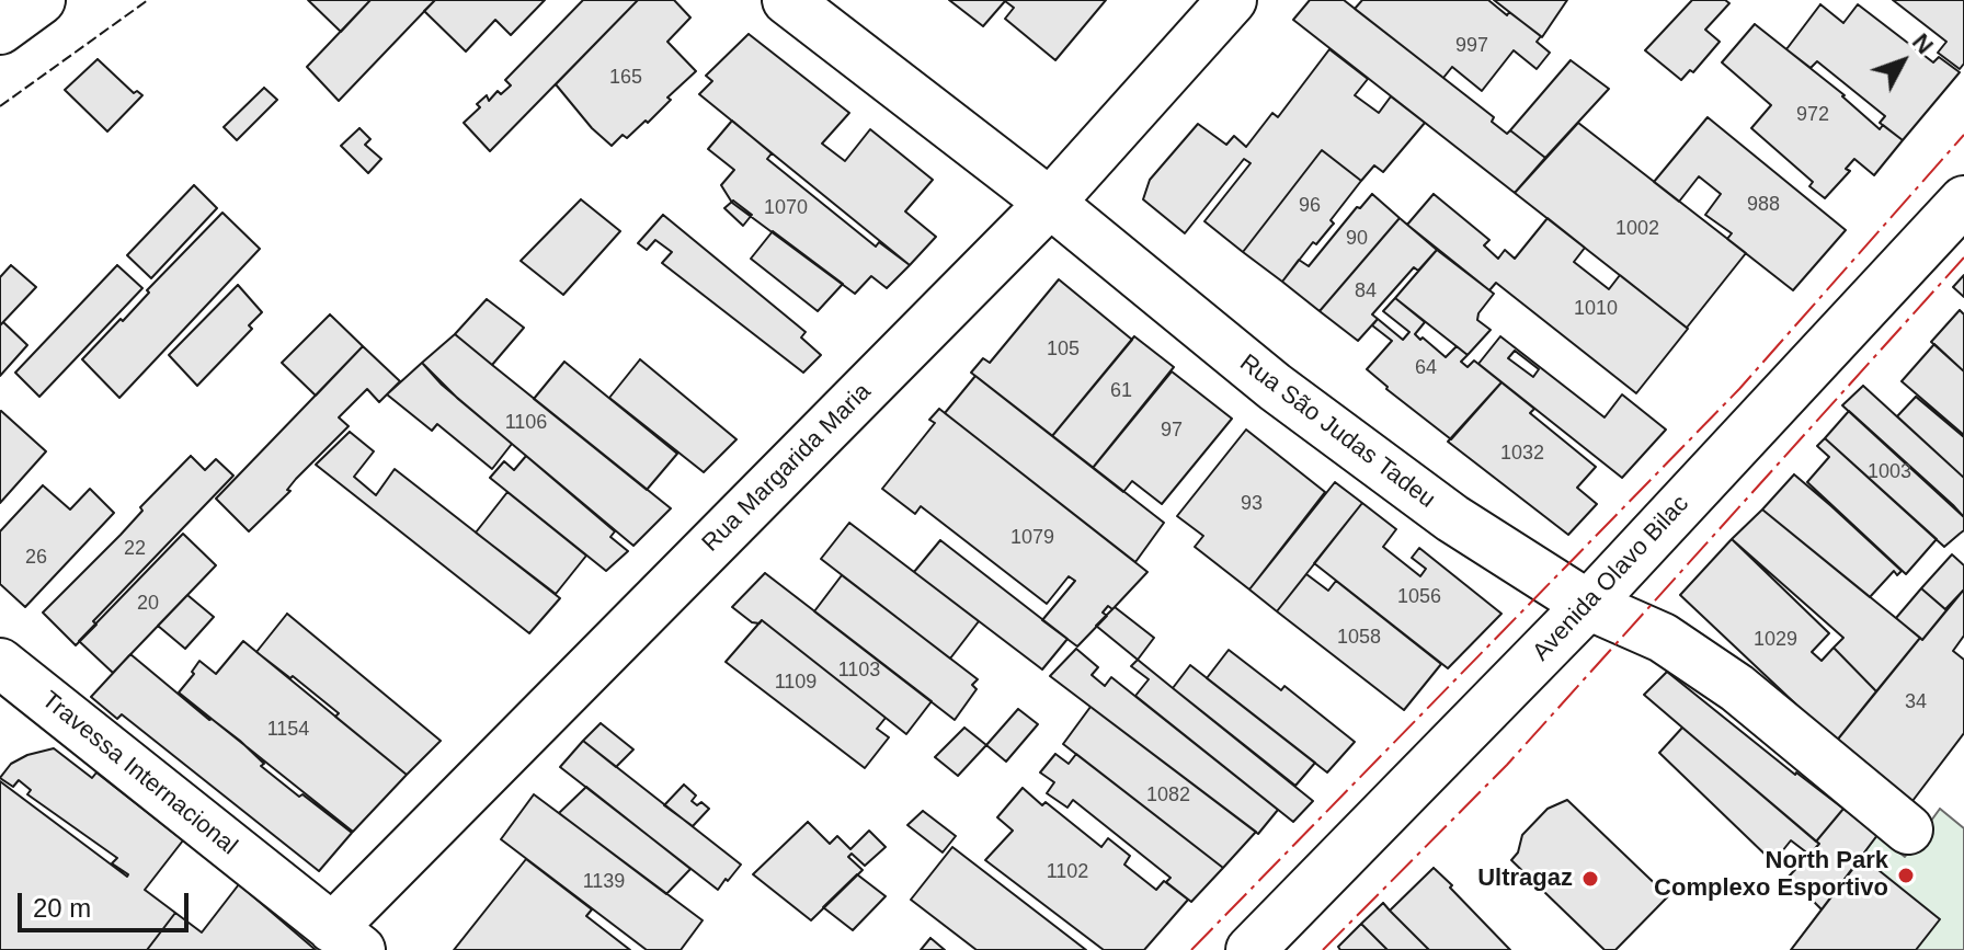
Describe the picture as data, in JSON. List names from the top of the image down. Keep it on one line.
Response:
{"streets":{"street":["Rua São Judas Tadeu","Rua Margarida Maria","Avenida Olavo Bilac","Travessa Internacional"]},"crossings":[["Rua São Judas Tadeu","Rua Margarida Maria"],["Rua São Judas Tadeu","Avenida Olavo Bilac"],["Rua Margarida Maria","Travessa Internacional"]],"places":["North Park Complexo Esportivo","Ultragaz"],"house_numbers":["997","165","972","988","96","1070","1002","90","84","1010","105","64","61","1106","97","1032","1003","93","1079","22","26","1056","20","1058","1029","1103","1109","34","1154","1082","1102","1139"],"scale_bar":"20 m","north":"top right"}
